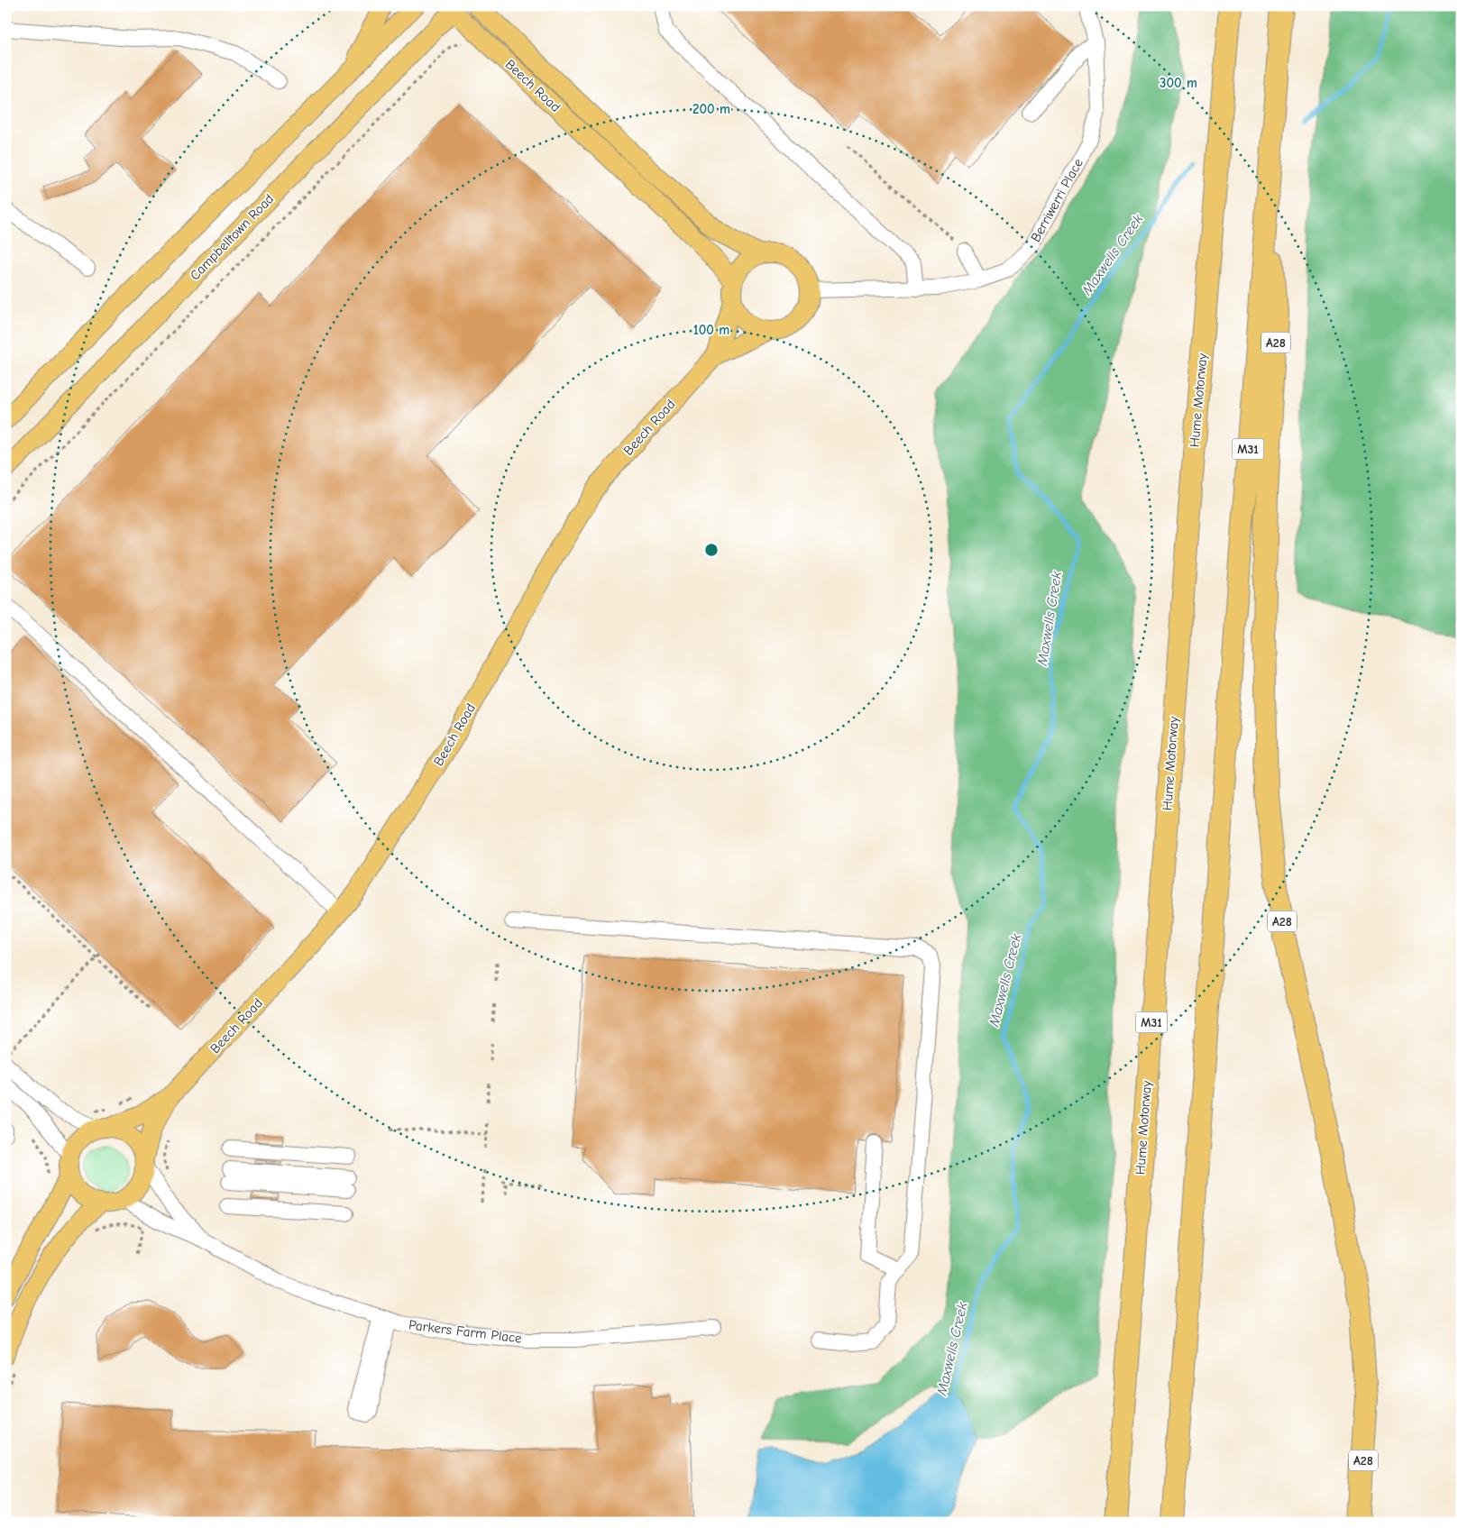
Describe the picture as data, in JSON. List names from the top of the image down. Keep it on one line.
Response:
{"streets":{"highway":["A28","Hume Motorway","M31"],"main road":["Beech Road","Campbelltown Road"],"street":["Berriwerri Place","Parkers Farm Place"]},"crossings":[["Beech Road","Berriwerri Place"],["Beech Road","Campbelltown Road"],["Beech Road","Parkers Farm Place"],["A28","M31"]],"water":["Maxwells Creek"],"rings":["300 m","200 m","100 m"]}
